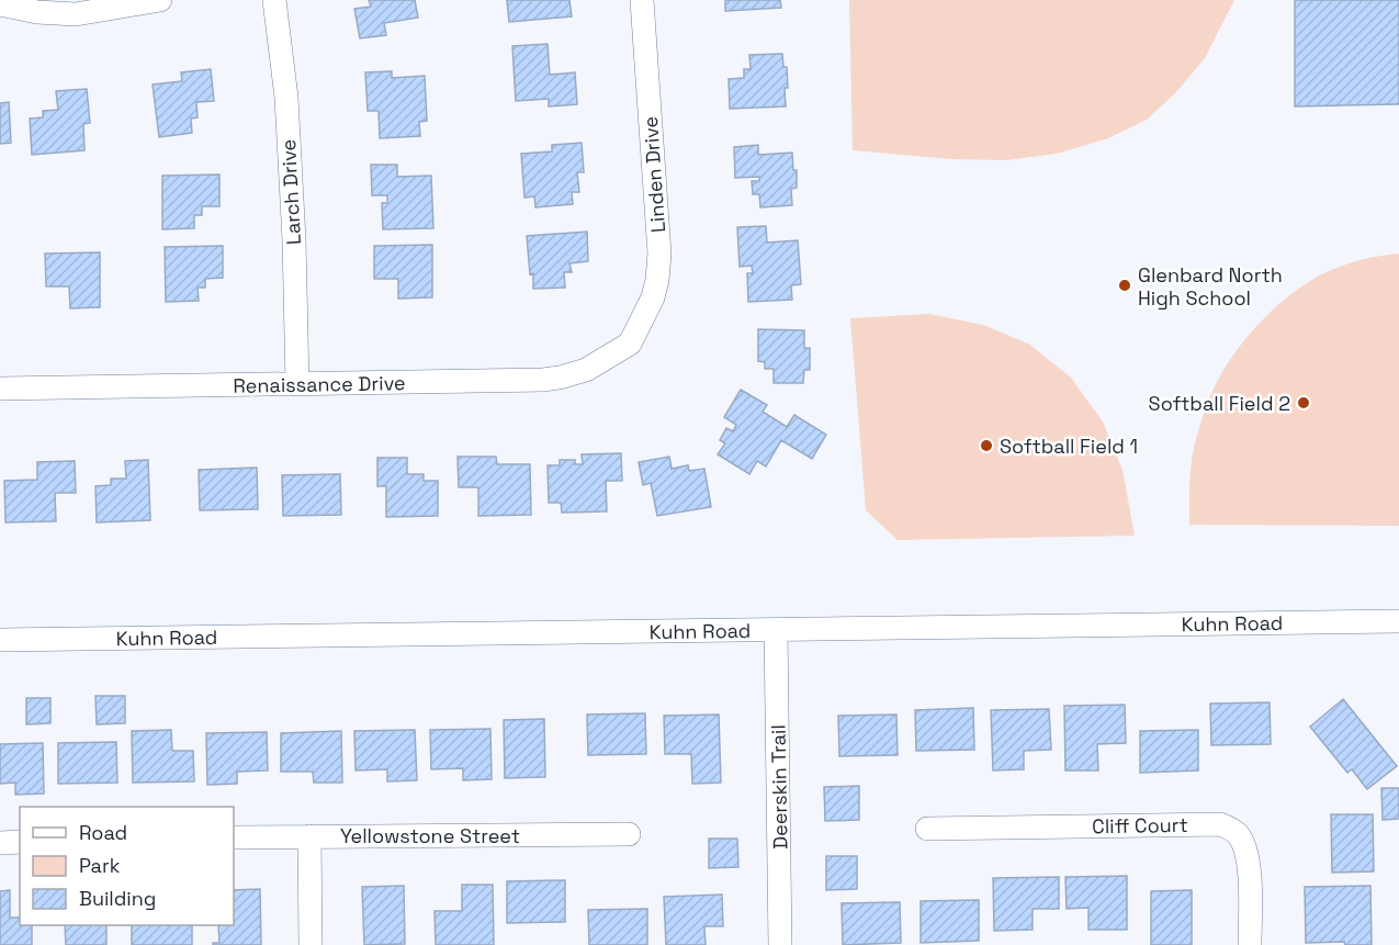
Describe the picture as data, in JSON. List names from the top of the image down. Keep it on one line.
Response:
{"streets":{"street":["Linden Drive","Larch Drive","Renaissance Drive","Kuhn Road","Deerskin Trail","Cliff Court","Yellowstone Street"]},"crossings":[["Linden Drive","Renaissance Drive"],["Larch Drive","Renaissance Drive"],["Kuhn Road","Deerskin Trail"]],"places":["Glenbard North High School","Softball Field 2","Softball Field 1"],"legend":["Road","Park","Building"]}
